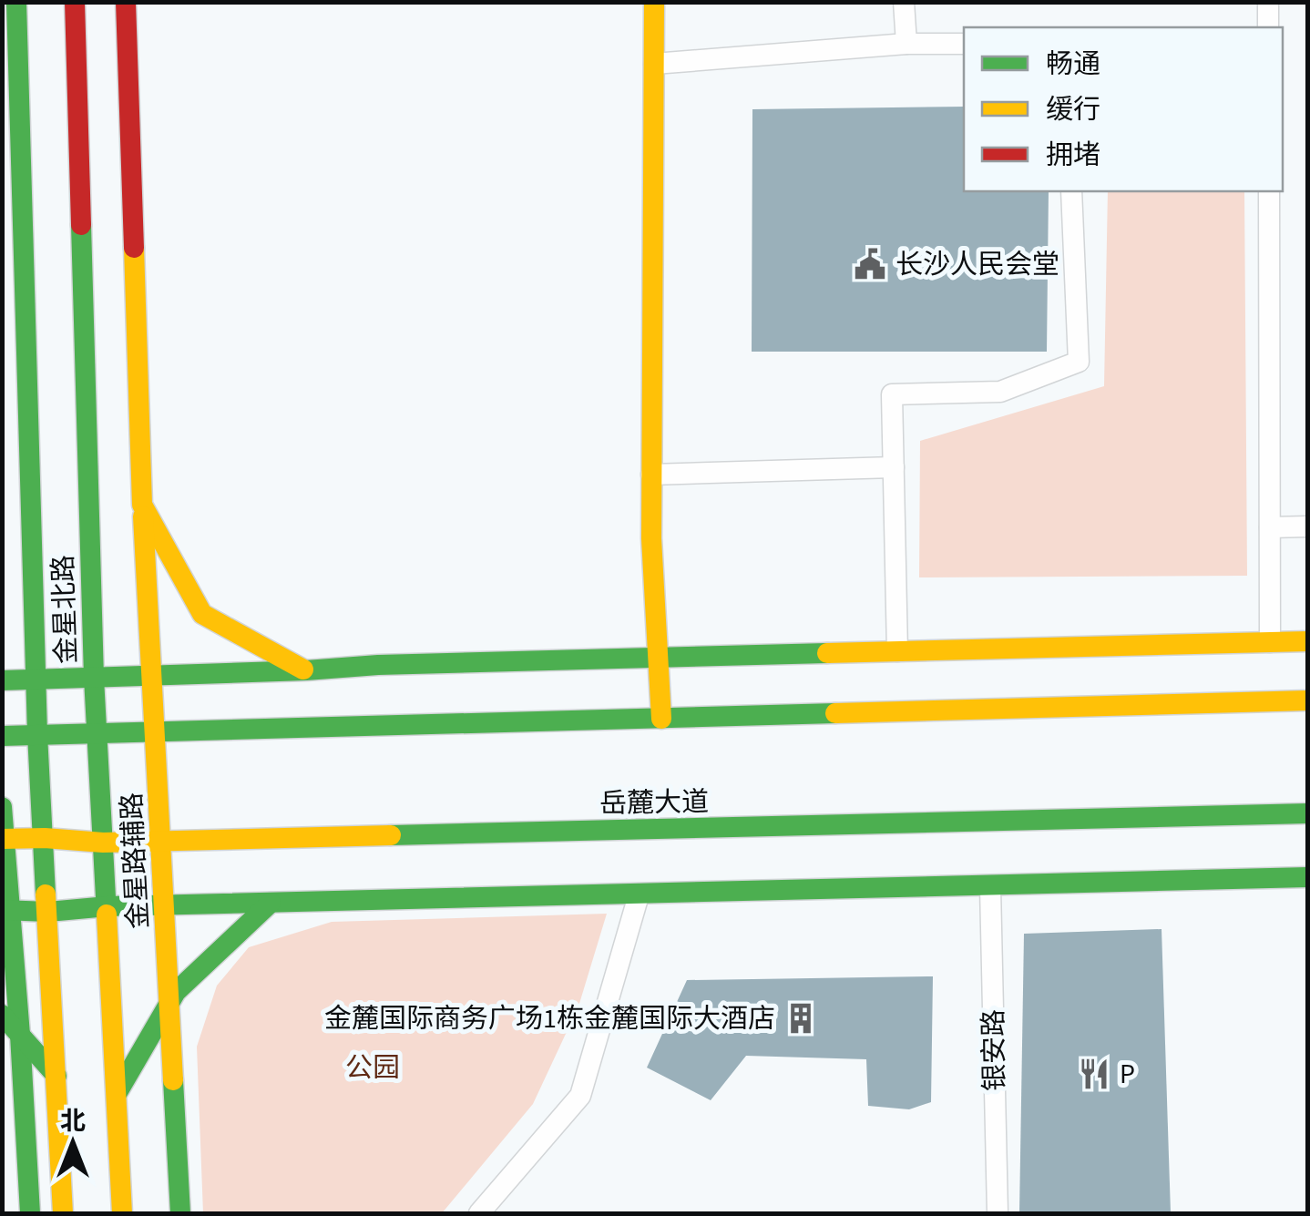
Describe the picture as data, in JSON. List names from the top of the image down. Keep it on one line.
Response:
{"streets":{"main road":["金星北路","岳麓大道","金星路辅路"],"street":["银安路"]},"crossings":[["金星北路","岳麓大道"],["岳麓大道","金星路辅路"]],"parks":["公园"],"places":{"public building":["长沙人民会堂"],"building":["金麓国际商务广场1栋金麓国际大酒店"],"restaurant":["P"]},"legend":["畅通","缓行","拥堵"],"north":"top"}
